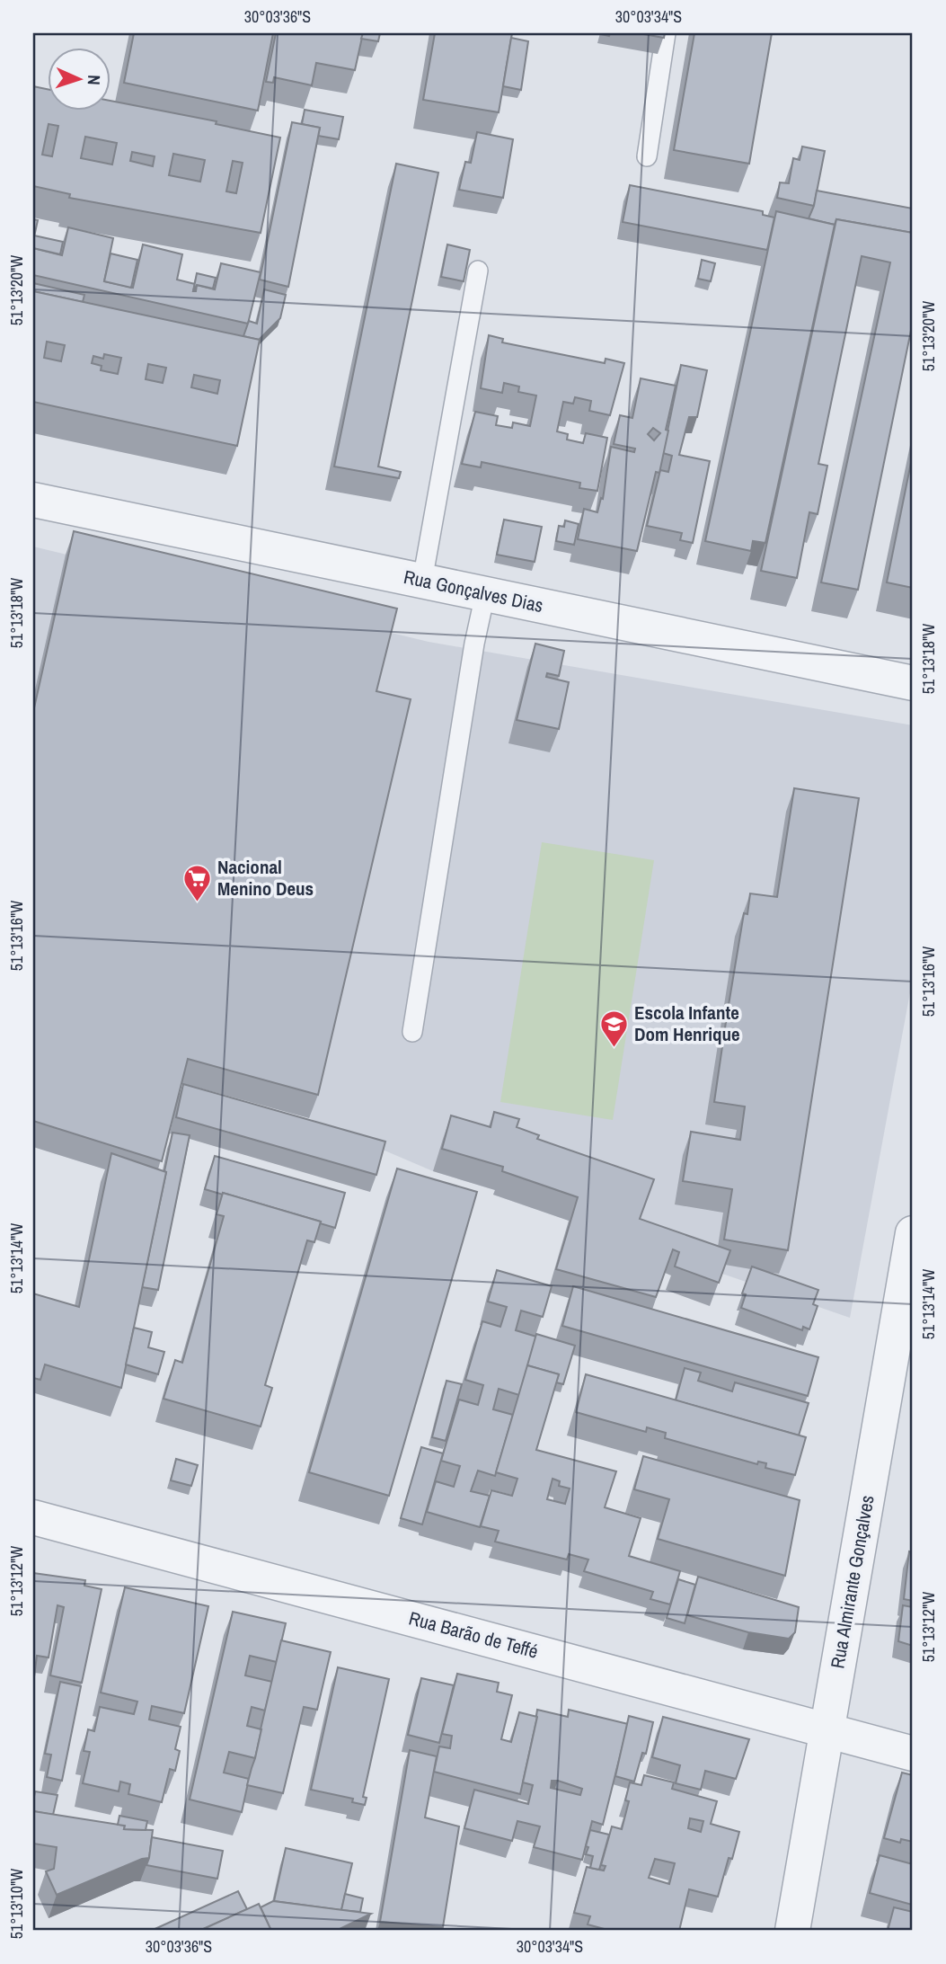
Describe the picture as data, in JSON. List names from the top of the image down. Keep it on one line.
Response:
{"streets":{"street":["Rua Gonçalves Dias","Rua Almirante Gonçalves","Rua Barão de Teffé"]},"crossings":[["Rua Almirante Gonçalves","Rua Barão de Teffé"]],"places":{"supermarket":["Nacional Menino Deus"],"school or university":["Escola Infante Dom Henrique"]},"north":"right","coordinates":["30°03'36\"S","30°03'34\"S","51°13'20\"W","51°13'18\"W","51°13'16\"W","51°13'14\"W","51°13'12\"W","51°13'10\"W"]}
